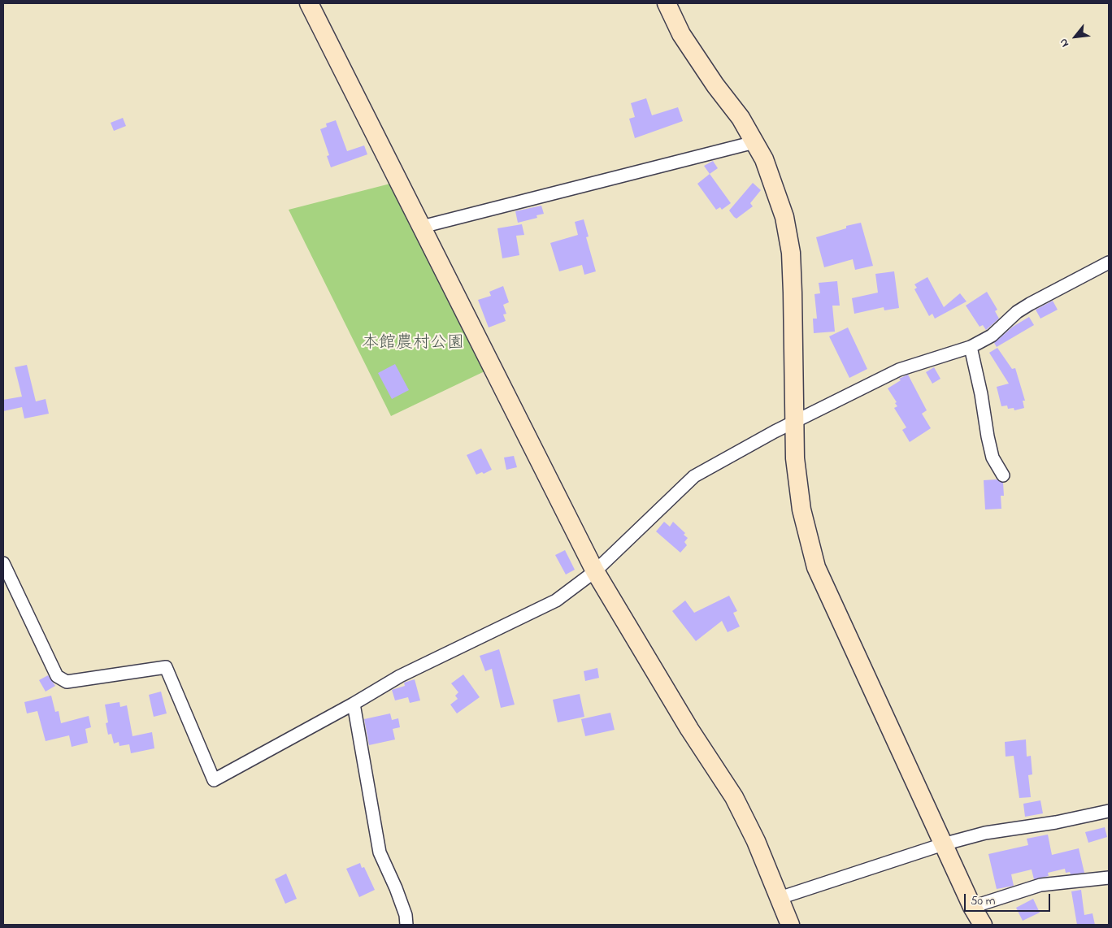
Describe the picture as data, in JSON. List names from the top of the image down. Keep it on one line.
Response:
{"parks":["本館農村公園"],"scale_bar":"50 m","north":"bottom left"}
